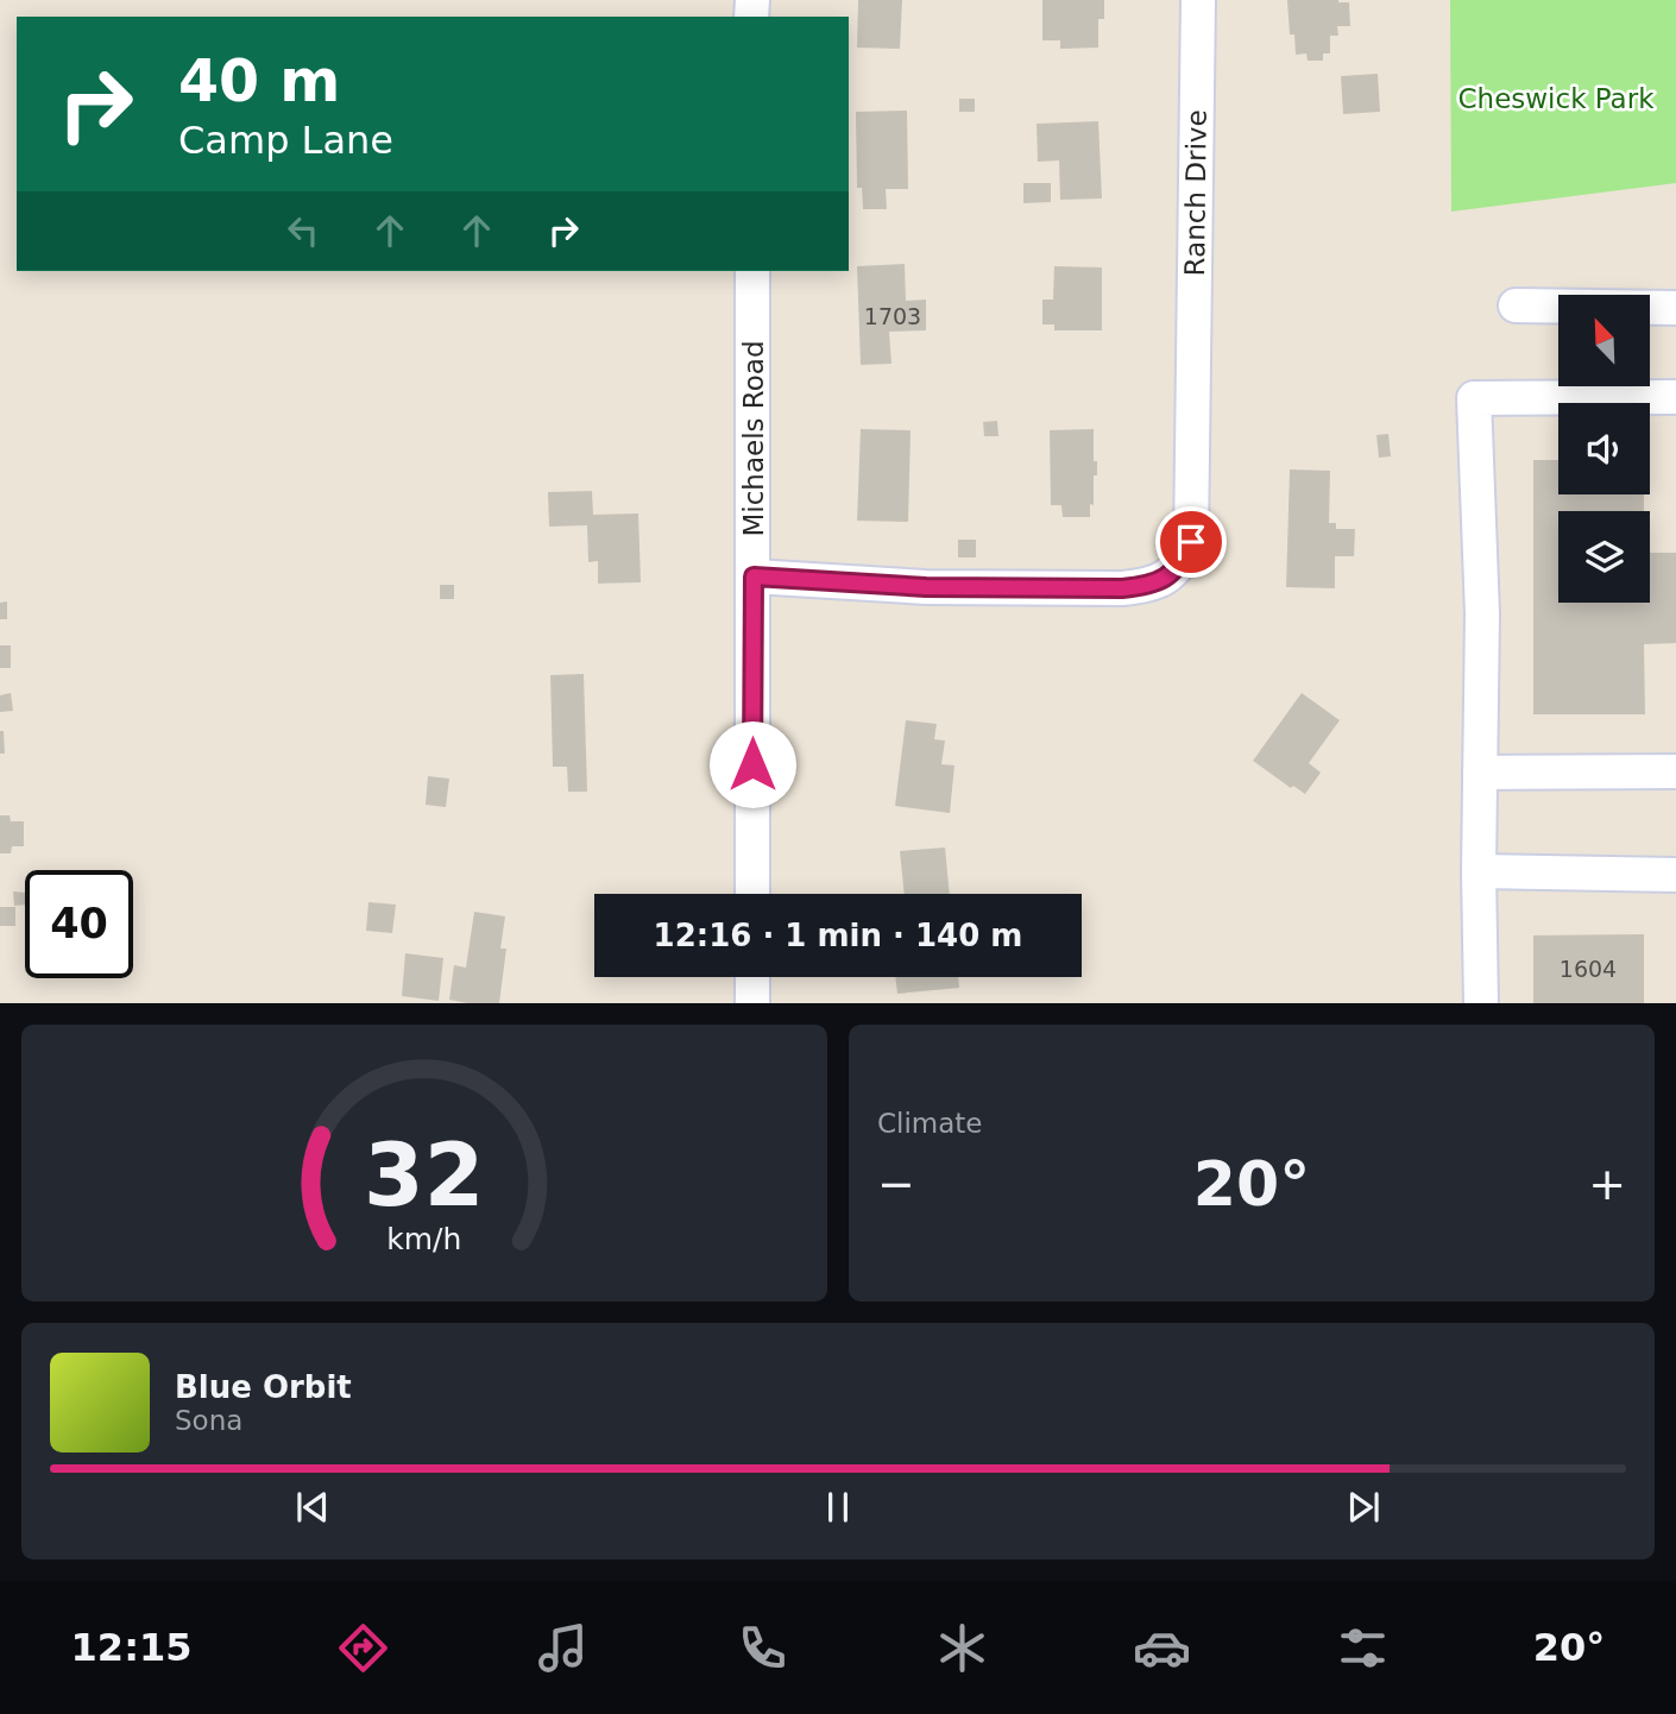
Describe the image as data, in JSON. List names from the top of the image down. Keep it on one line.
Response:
{"streets":{"street":["Ranch Drive","Michaels Road"]},"crossings":[["Ranch Drive","Michaels Road"]],"parks":["Cheswick Park"],"house_numbers":["1703","1604"],"north":"top left","page":{"turn":["40 m","Camp Lane"],"limit":"40","trip":"12:16 · 1 min · 140 m","tile":"Climate","heat":["−","20°","+"],"song":["Blue Orbit","Sona"],"tabs":["12:15","20°"],"gauge":["32","km/h"]}}
